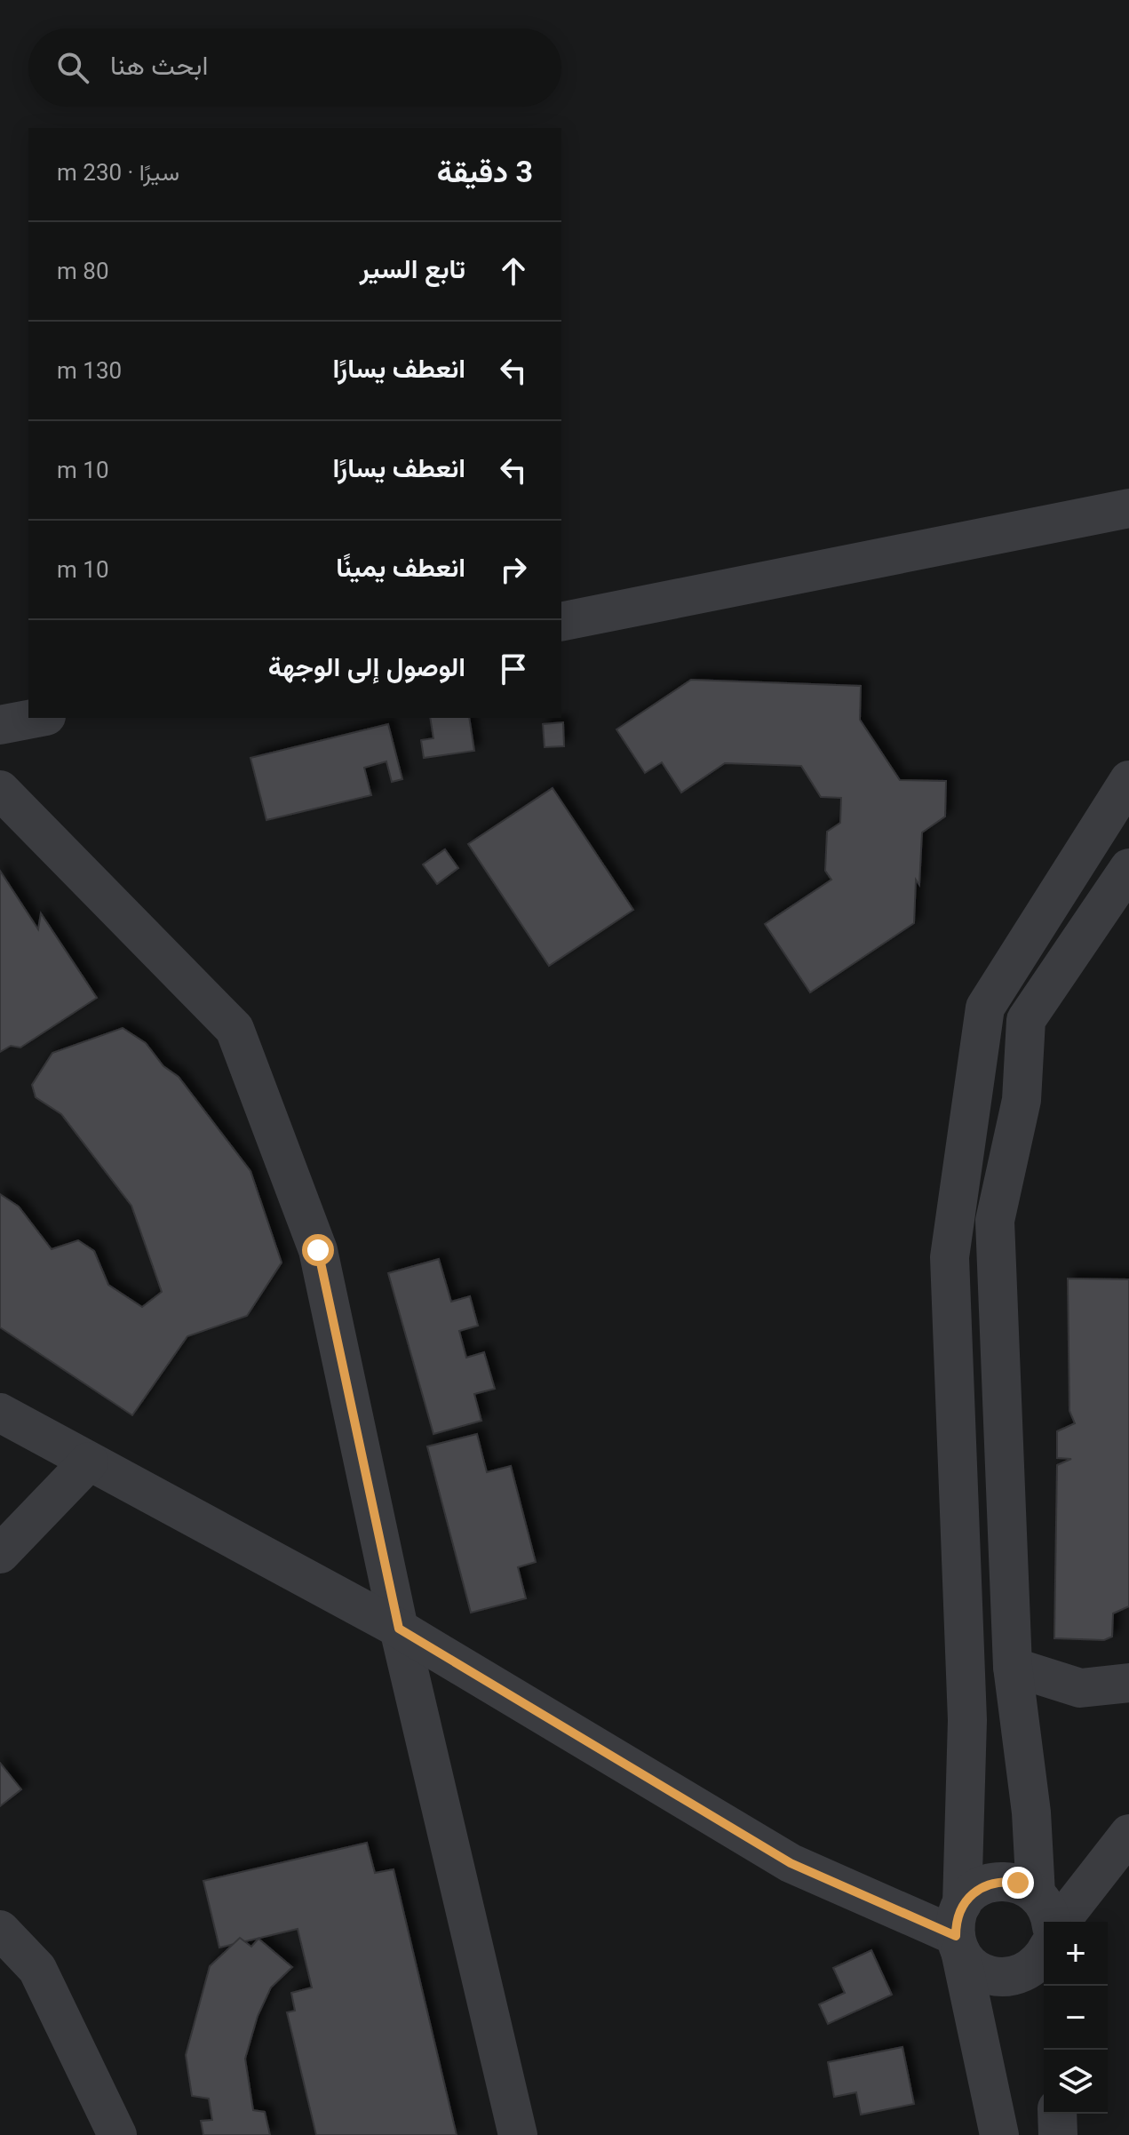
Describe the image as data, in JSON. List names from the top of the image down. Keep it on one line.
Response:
{"page":{"search":"ابحث هنا","heading":["3 دقيقة","سيرًا · 230 m"],"list":[["تابع السير","80 m"],["انعطف يسارًا","130 m"],["انعطف يسارًا","10 m"],["انعطف يمينًا","10 m"],"الوصول إلى الوجهة"],"map_buttons":["+","−"]}}
